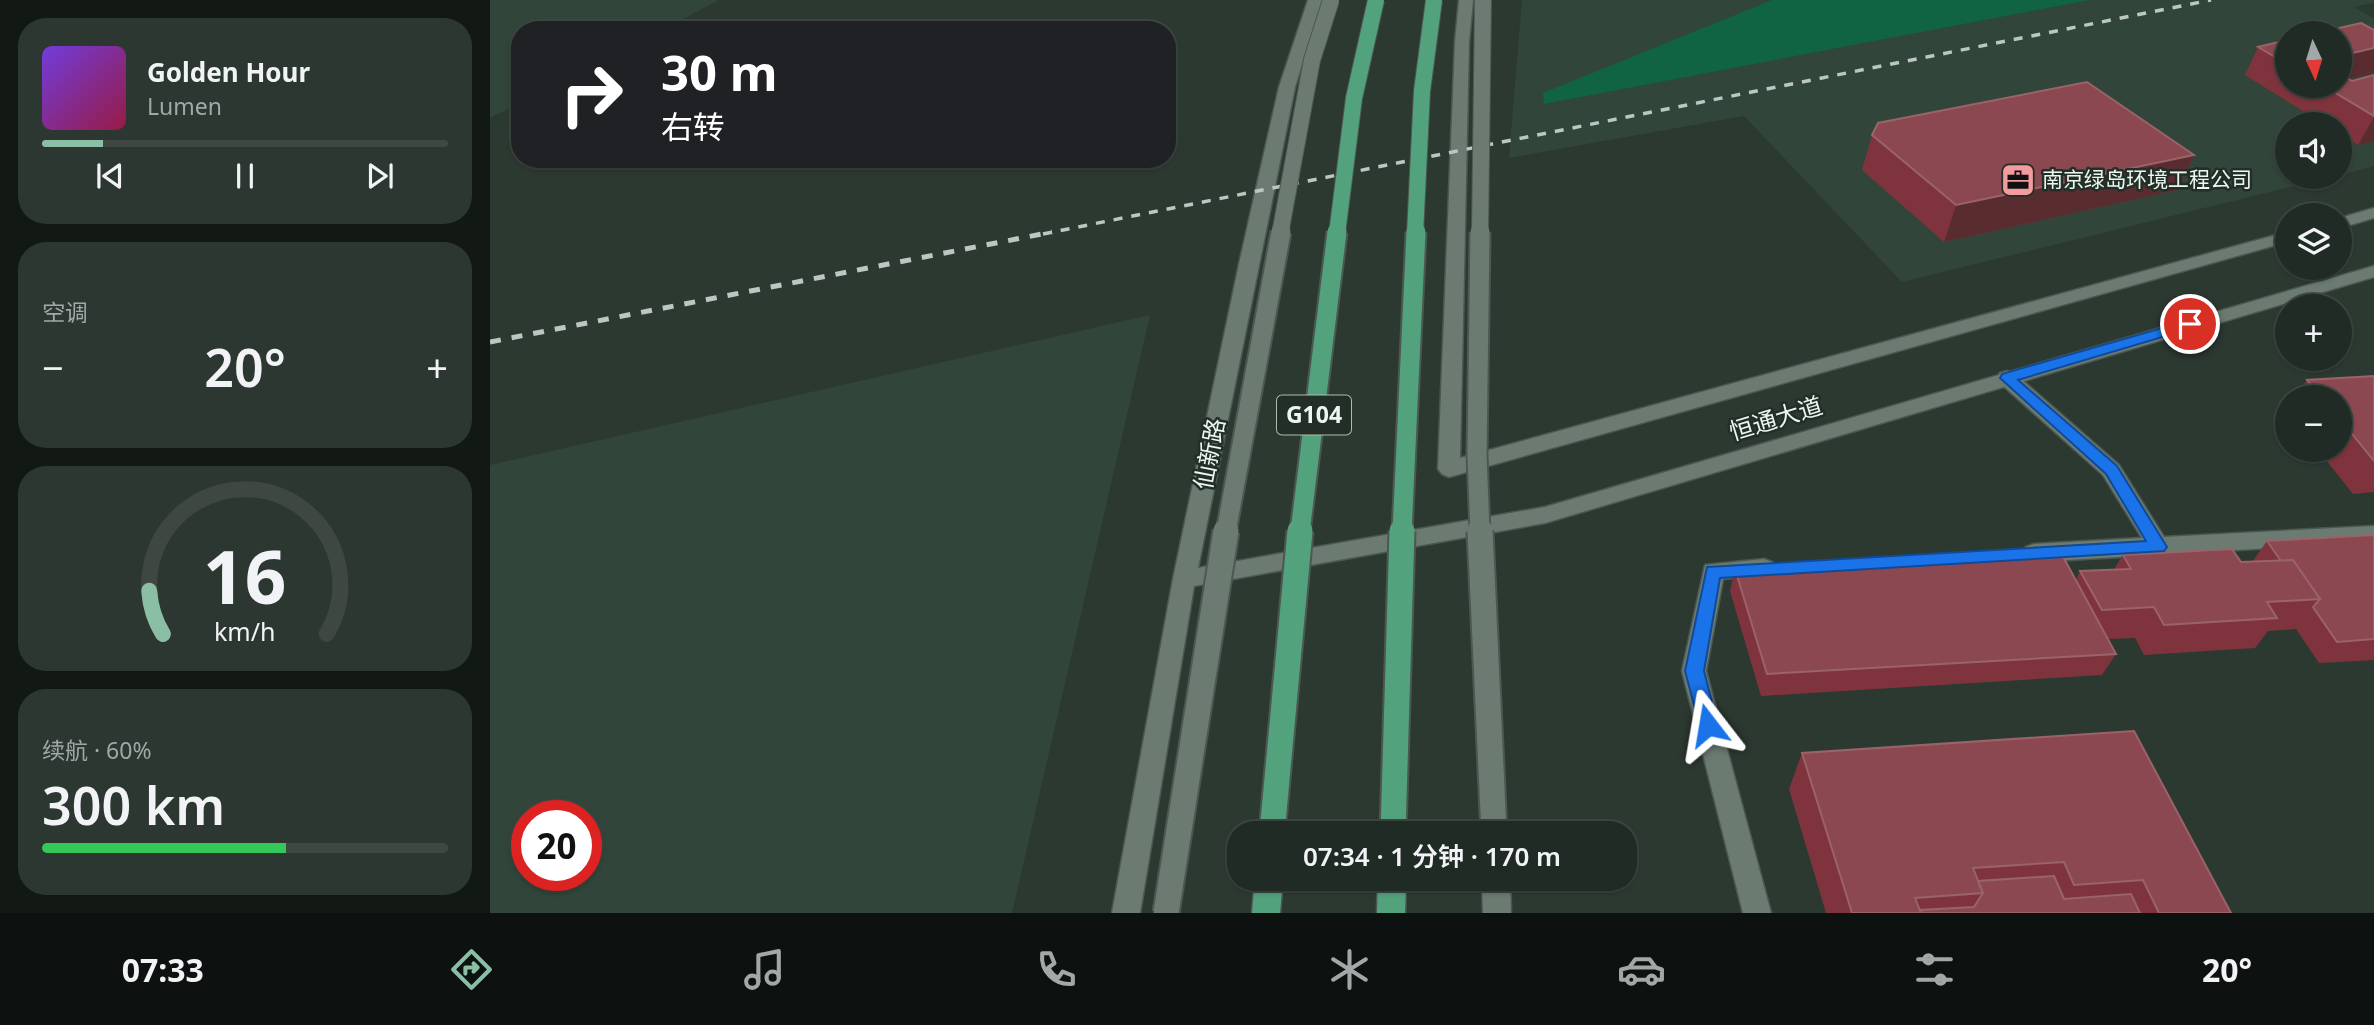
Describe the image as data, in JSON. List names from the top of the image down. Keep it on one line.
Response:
{"streets":{"main road":["G104","恒通大道","仙新路"]},"crossings":[["恒通大道","仙新路"]],"places":{"office":["南京绿岛环境工程公司"]},"north":"bottom","page":{"map_buttons":["+","−"],"turn":["30 m","右转"],"song":["Golden Hour","Lumen"],"tile":["空调",["续航 · 60%","300 km"]],"heat":["−","20°","+"],"limit":"20","trip":"07:34 · 1 分钟 · 170 m","tabs":["07:33","20°"],"gauge":["16","km/h"]}}
